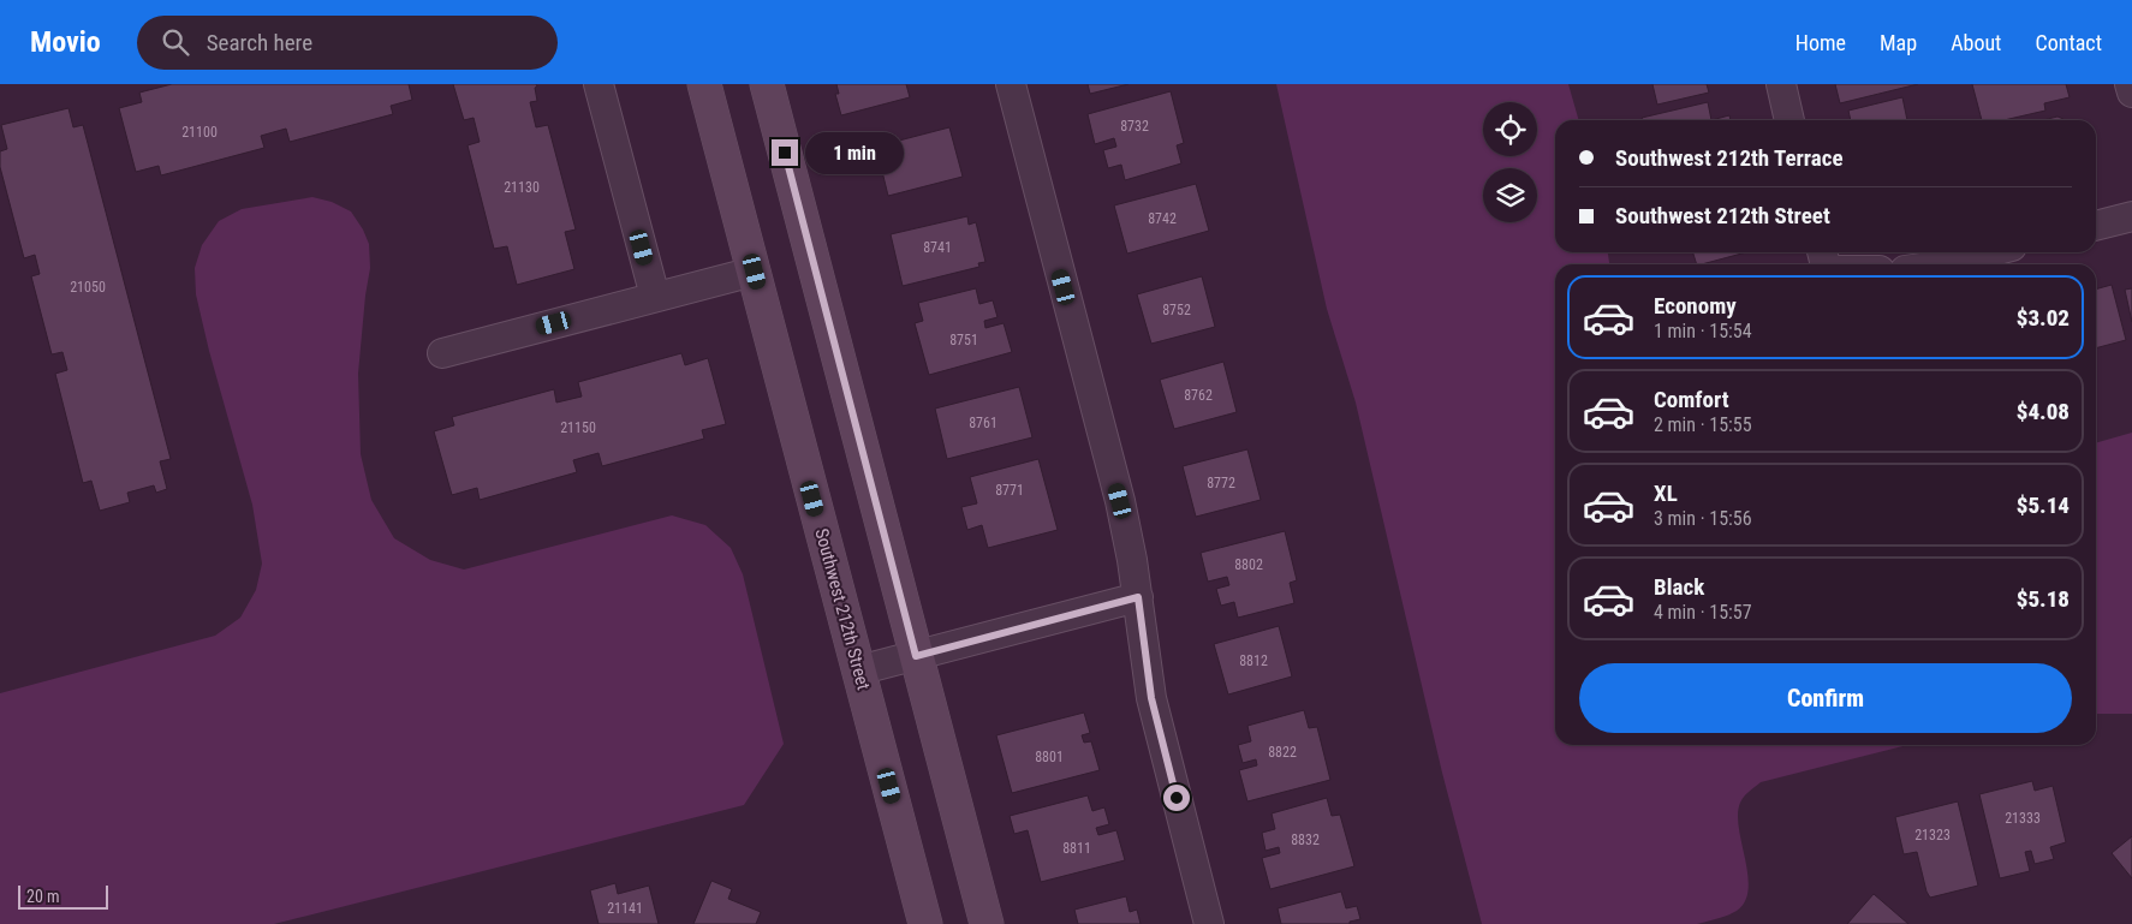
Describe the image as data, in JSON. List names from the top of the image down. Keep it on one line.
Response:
{"streets":{"street":["Southwest 212th Street"]},"house_numbers":["8732","21100","21130","8742","8741","21050","8752","8751","8762","8761","21150","8772","8771","8802","8812","8822","8801","21333","21323","8832","8811","21141"],"scale_bar":"20 m","page":{"header":"Movio","search":"Search here","nav":["Home","Map","About","Contact"],"banner":["Southwest 212th Terrace","Southwest 212th Street"],"bubble":"1 min","list":[{"name":"Economy","note":"1 min · 15:54","value":"$3.02"},{"name":"Comfort","note":"2 min · 15:55","value":"$4.08"},{"name":"XL","note":"3 min · 15:56","value":"$5.14"},{"name":"Black","note":"4 min · 15:57","value":"$5.18"}],"buttons":"Confirm","scale":"20 m"}}
